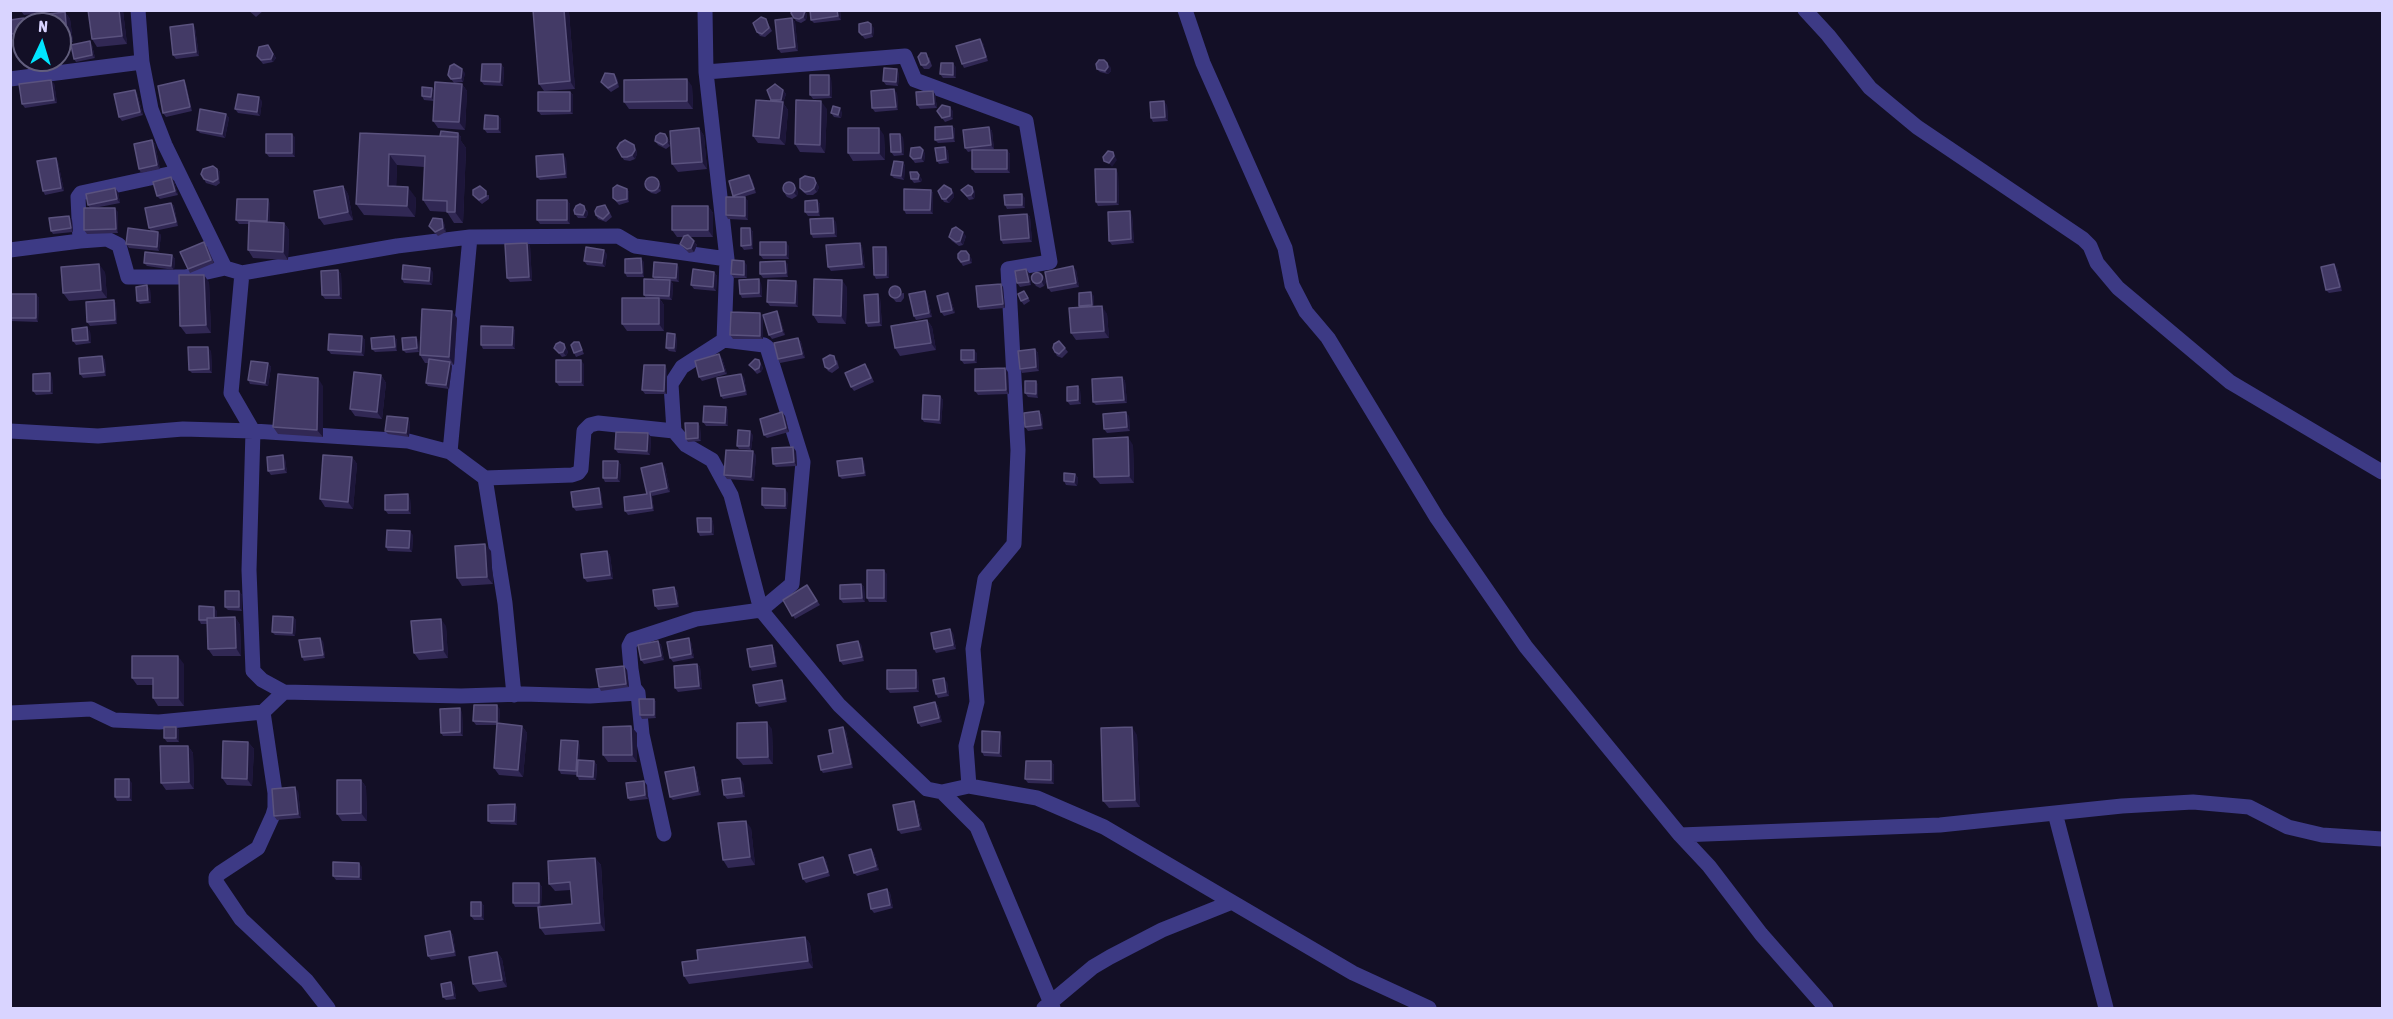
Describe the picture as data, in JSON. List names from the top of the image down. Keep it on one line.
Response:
{"north":"top"}
